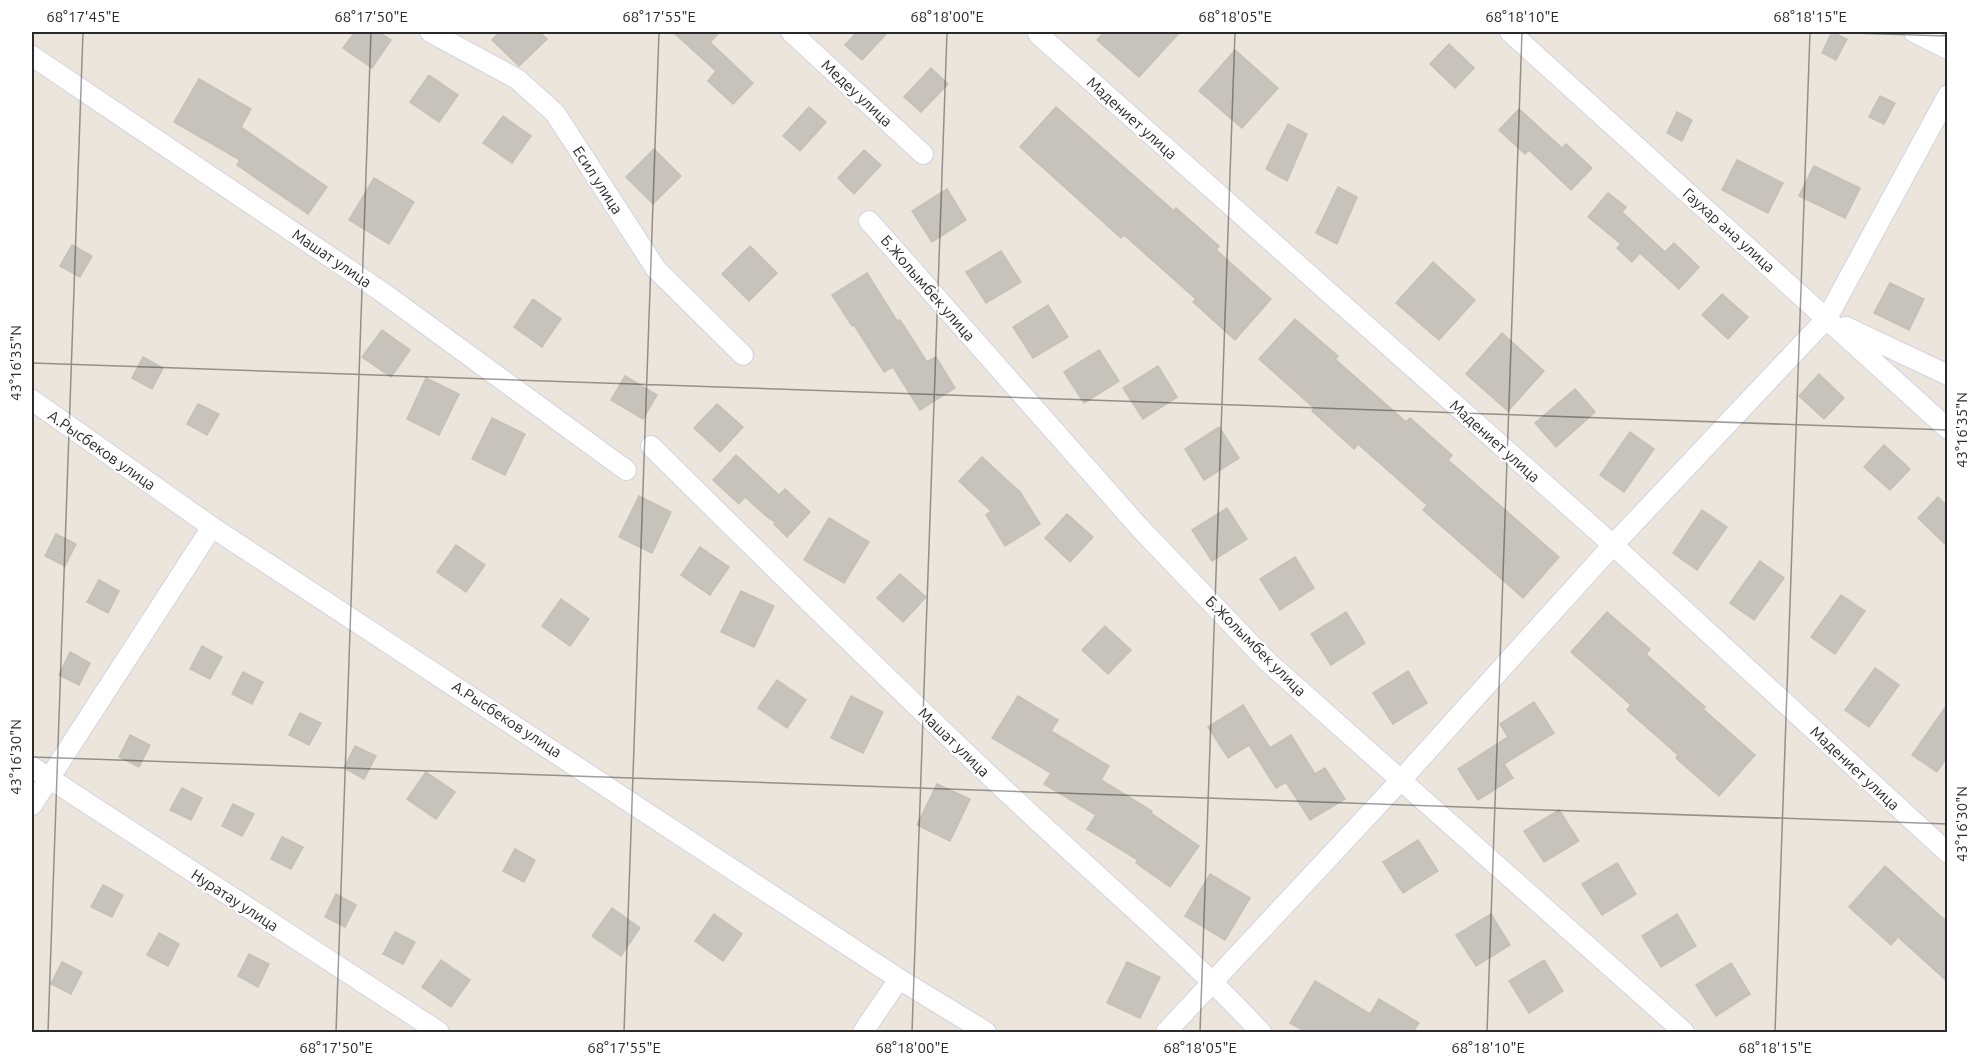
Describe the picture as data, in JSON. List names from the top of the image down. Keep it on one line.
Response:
{"streets":{"street":["Медеу улица","Мадениет улица","Есил улица","Гаухар ана улица","Машат улица","Б.Жолымбек улица","А.Рысбеков улица","Нуратау улица"]},"coordinates":["68°17'45\"E","68°17'50\"E","68°17'55\"E","68°18'00\"E","68°18'05\"E","68°18'10\"E","68°18'15\"E","43°16'35\"N","43°16'30\"N"]}
